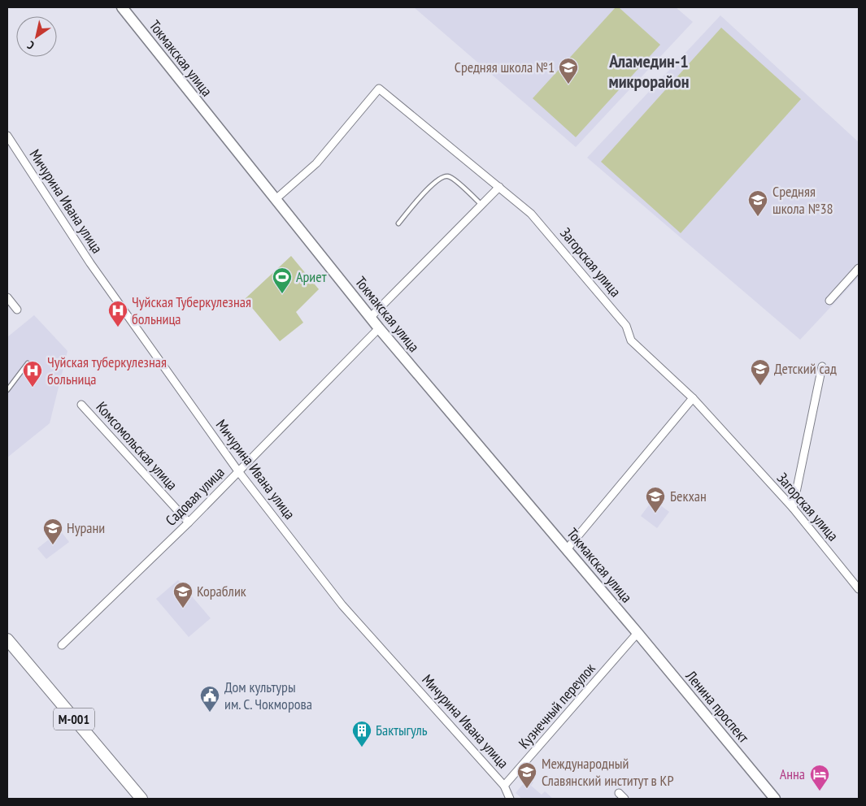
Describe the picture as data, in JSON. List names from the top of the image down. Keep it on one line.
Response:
{"streets":{"main road":["Токмакская улица","Ленина проспект","М-001"],"street":["Мичурина Ивана улица","Загорская улица","Комсомольская улица","Садовая улица","Кузнечный переулок"]},"crossings":[["Токмакская улица","Загорская улица"],["Токмакская улица","Садовая улица"],["Токмакская улица","Кузнечный переулок"],["Токмакская улица","Ленина проспект"],["Мичурина Ивана улица","Садовая улица"],["Мичурина Ивана улица","Кузнечный переулок"],["Комсомольская улица","Садовая улица"],["Кузнечный переулок","Ленина проспект"]],"districts":["Аламедин-1 микрорайон"],"places":{"school or university":["Средняя школа №1","Средняя школа №38","Детский сад","Бекхан","Нурани","Кораблик","Международный Славянский институт в КР"],"sports":["Ариет"],"hospital":["Чуйская Туберкулезная больница","Чуйская туберкулезная больница"],"public building":["Дом культуры им. С. Чокморова"],"building":["Бактыгуль"],"hotel":["Анна"]},"north":"bottom left"}
